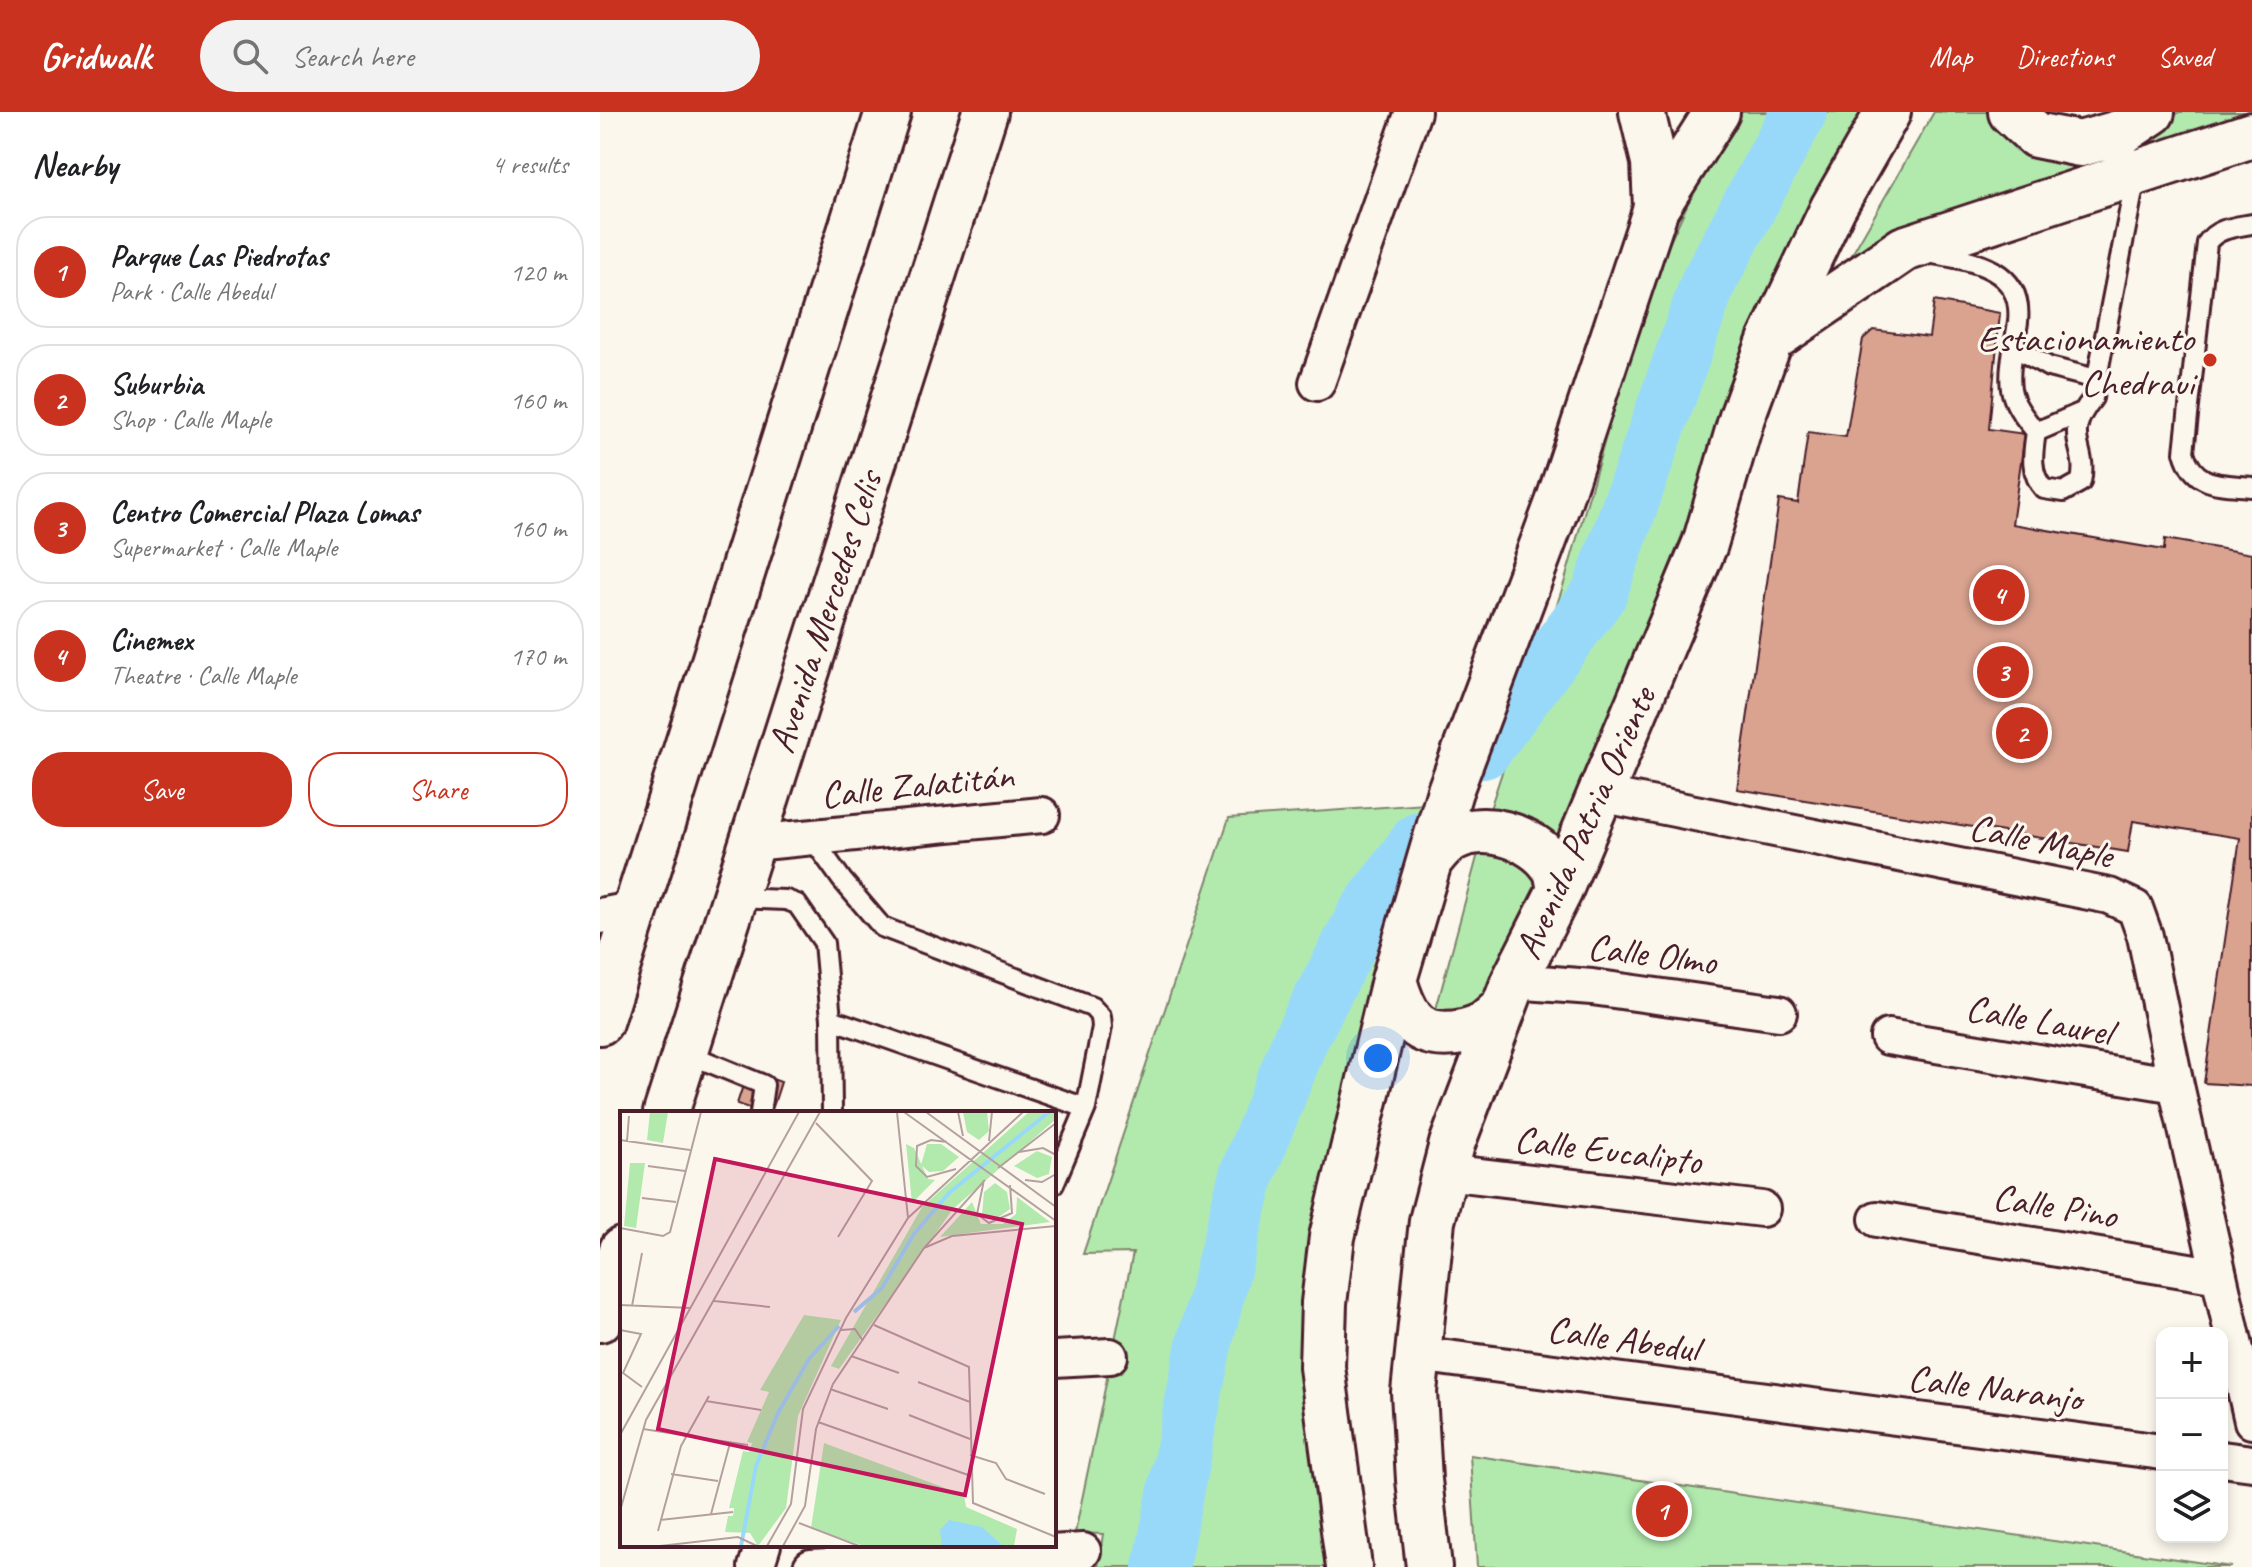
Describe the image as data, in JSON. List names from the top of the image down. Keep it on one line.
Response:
{"streets":{"street":["Avenida Mercedes Celis","Calle Zalatitán","Avenida Patria Oriente","Calle Maple","Calle Olmo","Calle Laurel","Calle Eucalipto","Calle Pino","Calle Abedul","Calle Naranjo"]},"crossings":[["Avenida Mercedes Celis","Calle Zalatitán"],["Avenida Patria Oriente","Calle Maple"],["Avenida Patria Oriente","Calle Olmo"],["Avenida Patria Oriente","Calle Eucalipto"],["Avenida Patria Oriente","Calle Abedul"],["Calle Maple","Calle Laurel"],["Calle Maple","Calle Pino"],["Calle Abedul","Calle Naranjo"]],"places":["Estacionamiento Chedraui"],"page":{"header":"Gridwalk","search":"Search here","nav":["Map","Directions","Saved"],"heading":["Nearby","4 results"],"list":[{"mark":"1","name":"Parque Las Piedrotas","note":"Park · Calle Abedul","value":"120 m"},{"mark":"2","name":"Suburbia","note":"Shop · Calle Maple","value":"160 m"},{"mark":"3","name":"Centro Comercial Plaza Lomas","note":"Supermarket · Calle Maple","value":"160 m"},{"mark":"4","name":"Cinemex","note":"Theatre · Calle Maple","value":"170 m"}],"pins":["4","3","2","1"],"buttons":["Save","Share"],"map_buttons":["+","−"]}}
